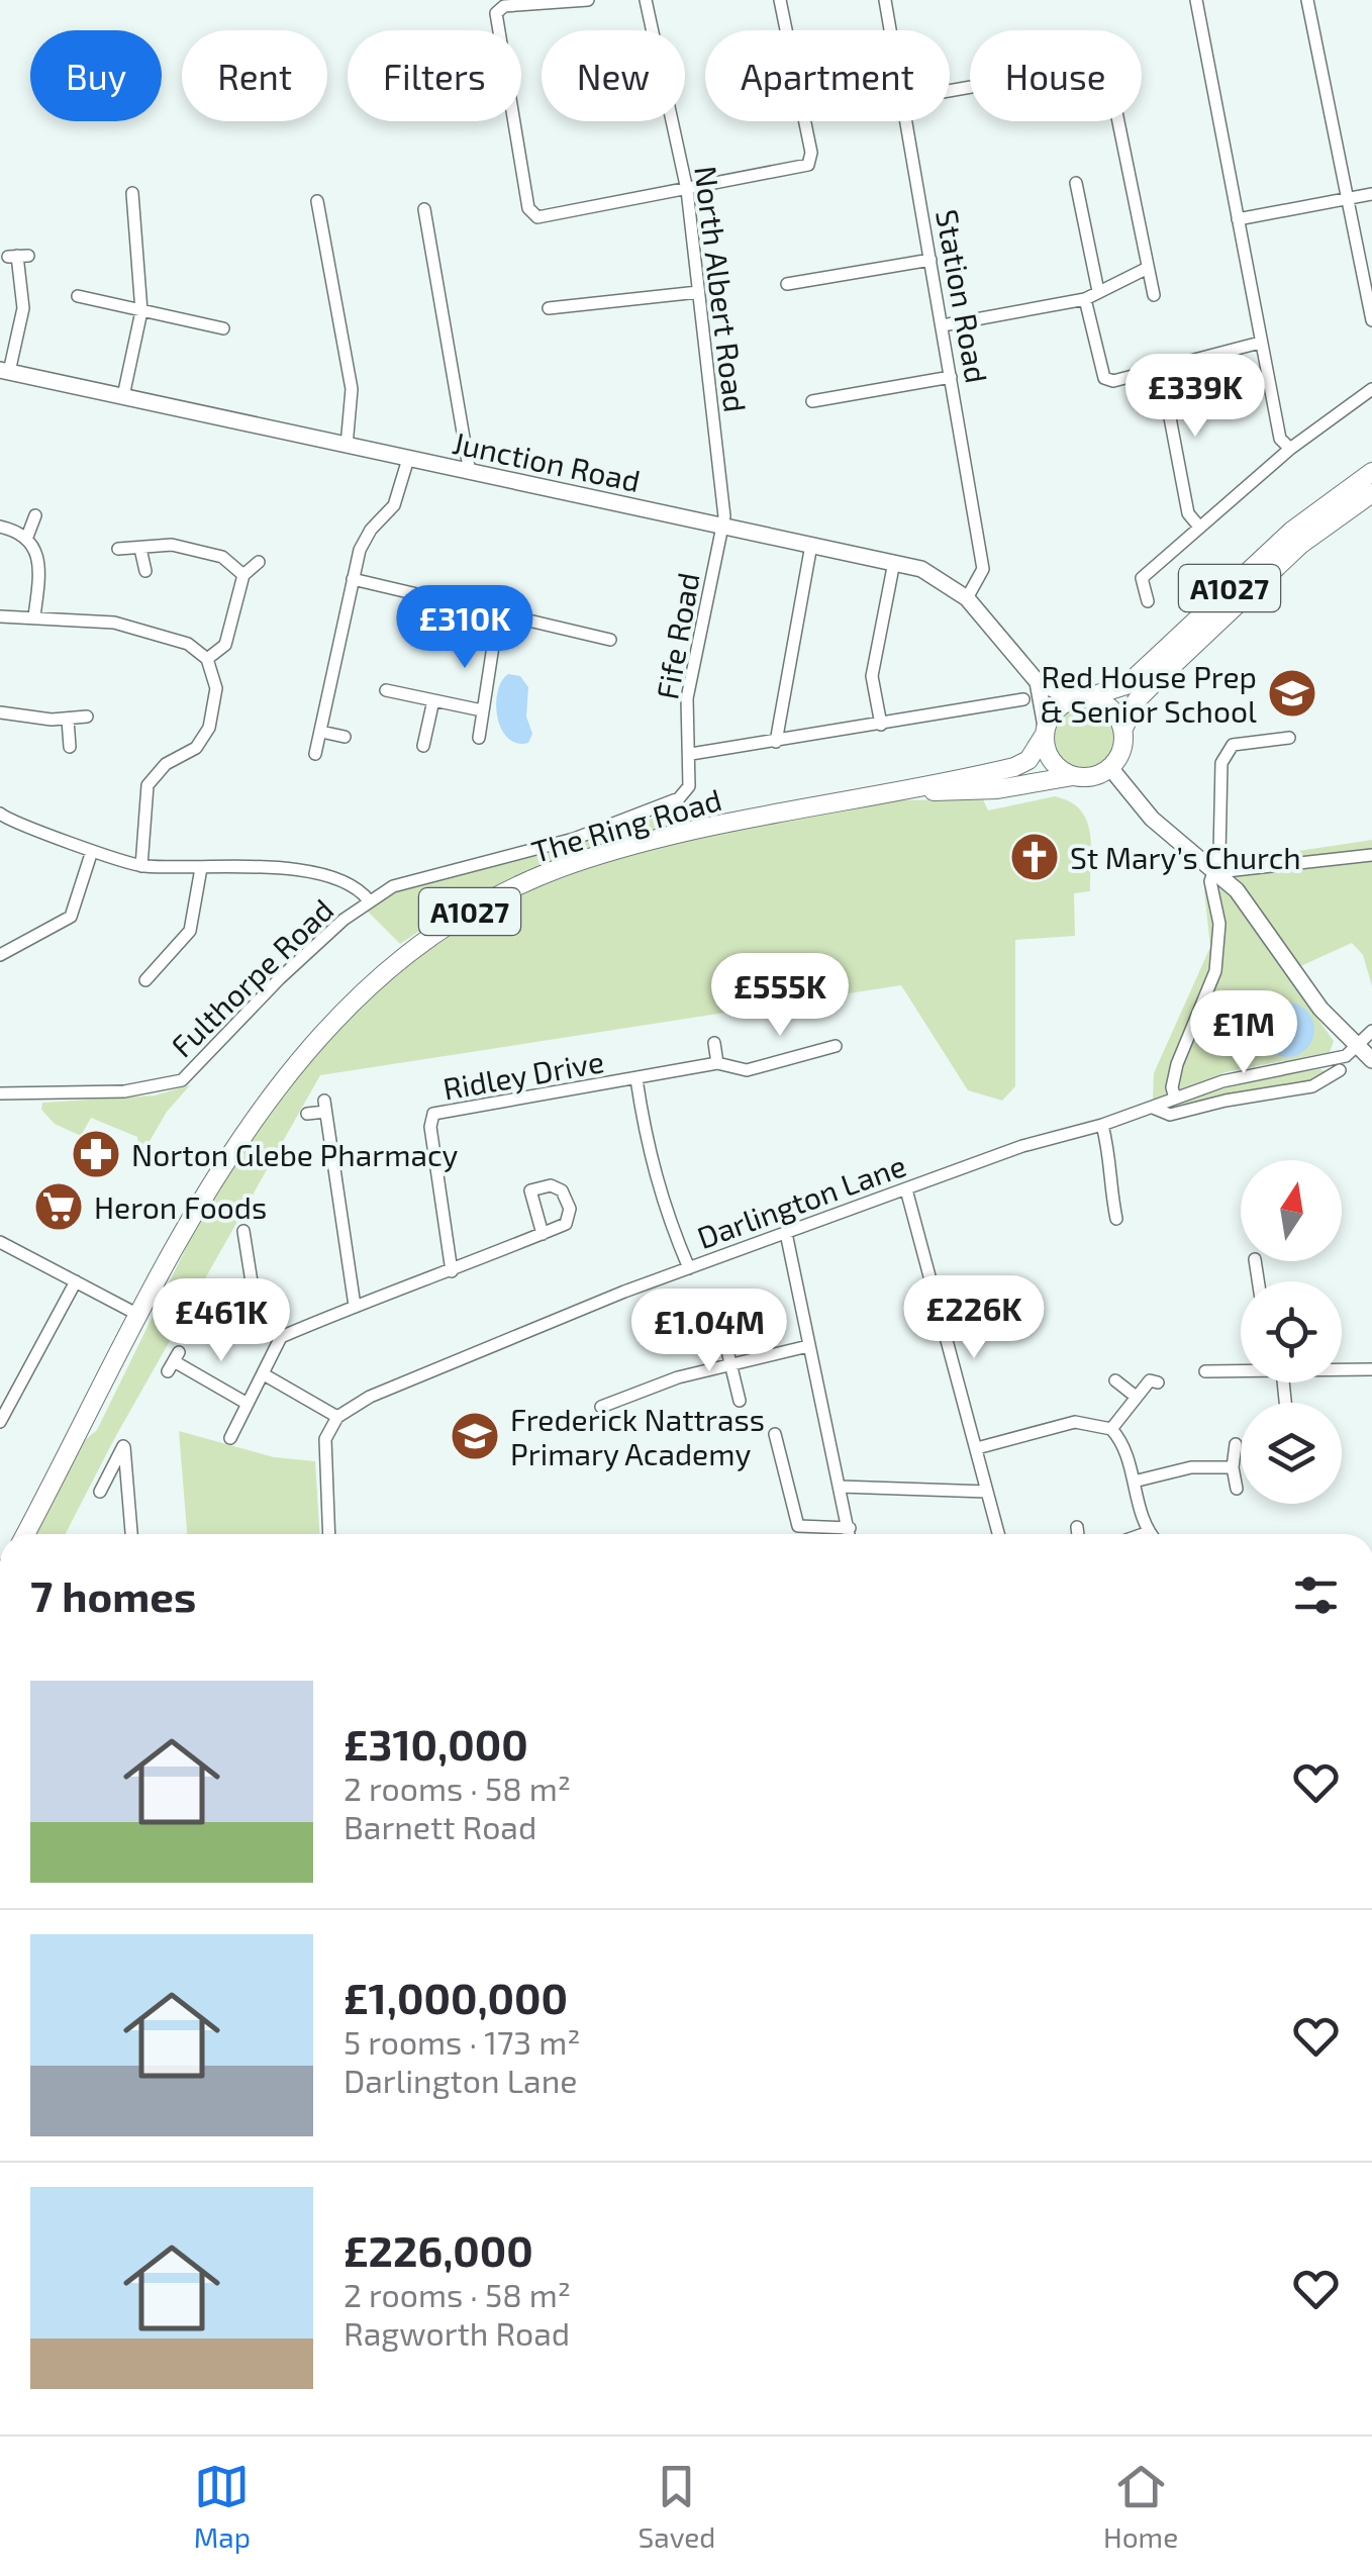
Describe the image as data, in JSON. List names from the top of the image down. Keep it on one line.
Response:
{"streets":{"main road":["Junction Road","A1027","The Ring Road"],"street":["North Albert Road","Station Road","Fife Road","Fulthorpe Road","Ridley Drive","Darlington Lane"]},"crossings":[["North Albert Road","Junction Road"],["North Albert Road","Fife Road"],["Station Road","Junction Road"],["Junction Road","A1027"],["Junction Road","Fife Road"],["Junction Road","The Ring Road"],["A1027","The Ring Road"],["Fife Road","Fulthorpe Road"]],"places":{"school or university":["Red House Prep & Senior School","Frederick Nattrass Primary Academy"],"church":["St Mary’s Church"],"pharmacy":["Norton Glebe Pharmacy"],"supermarket":["Heron Foods"]},"north":"top","page":{"chip":["Buy","Rent","Filters","New","Apartment","House"],"price":["£339K","£310K","£555K","£1M","£226K","£461K","£1.04M"],"heading":"7 homes","list":[{"name":"£310,000","note":"2 rooms · 58 m² · Barnett Road"},{"name":"£1,000,000","note":"5 rooms · 173 m² · Darlington Lane"},{"name":"£226,000","note":"2 rooms · 58 m² · Ragworth Road"}],"tabs":["Map","Saved","Home"]}}
